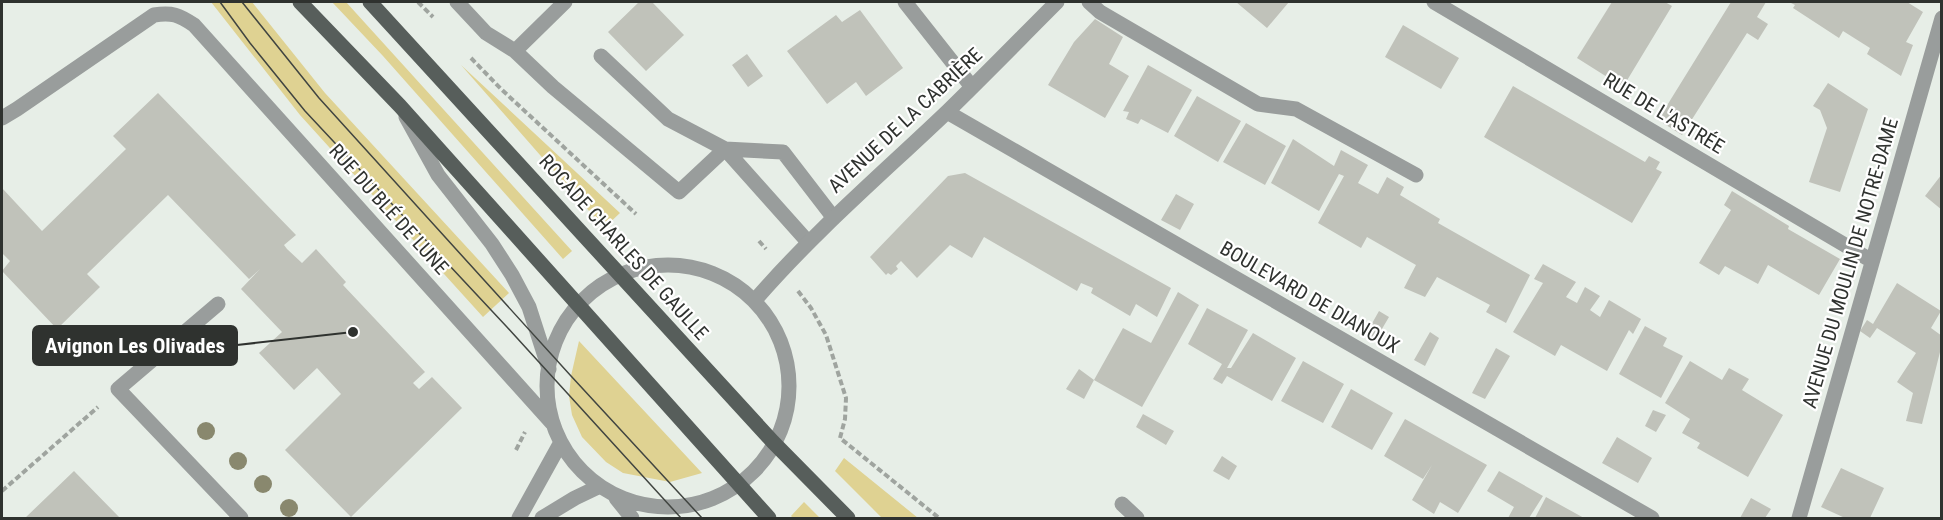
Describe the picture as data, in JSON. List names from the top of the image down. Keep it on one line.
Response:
{"streets":{"main road":["ROCADE CHARLES DE GAULLE"],"street":["RUE DE L'ASTRÉE","AVENUE DE LA CABRIÈRE","RUE DU BLÉ DE LUNE","AVENUE DU MOULIN DE NOTRE-DAME","BOULEVARD DE DIANOUX"]},"crossings":[["RUE DE L'ASTRÉE","AVENUE DU MOULIN DE NOTRE-DAME"],["AVENUE DE LA CABRIÈRE","BOULEVARD DE DIANOUX"]],"places":["Avignon Les Olivades"]}
